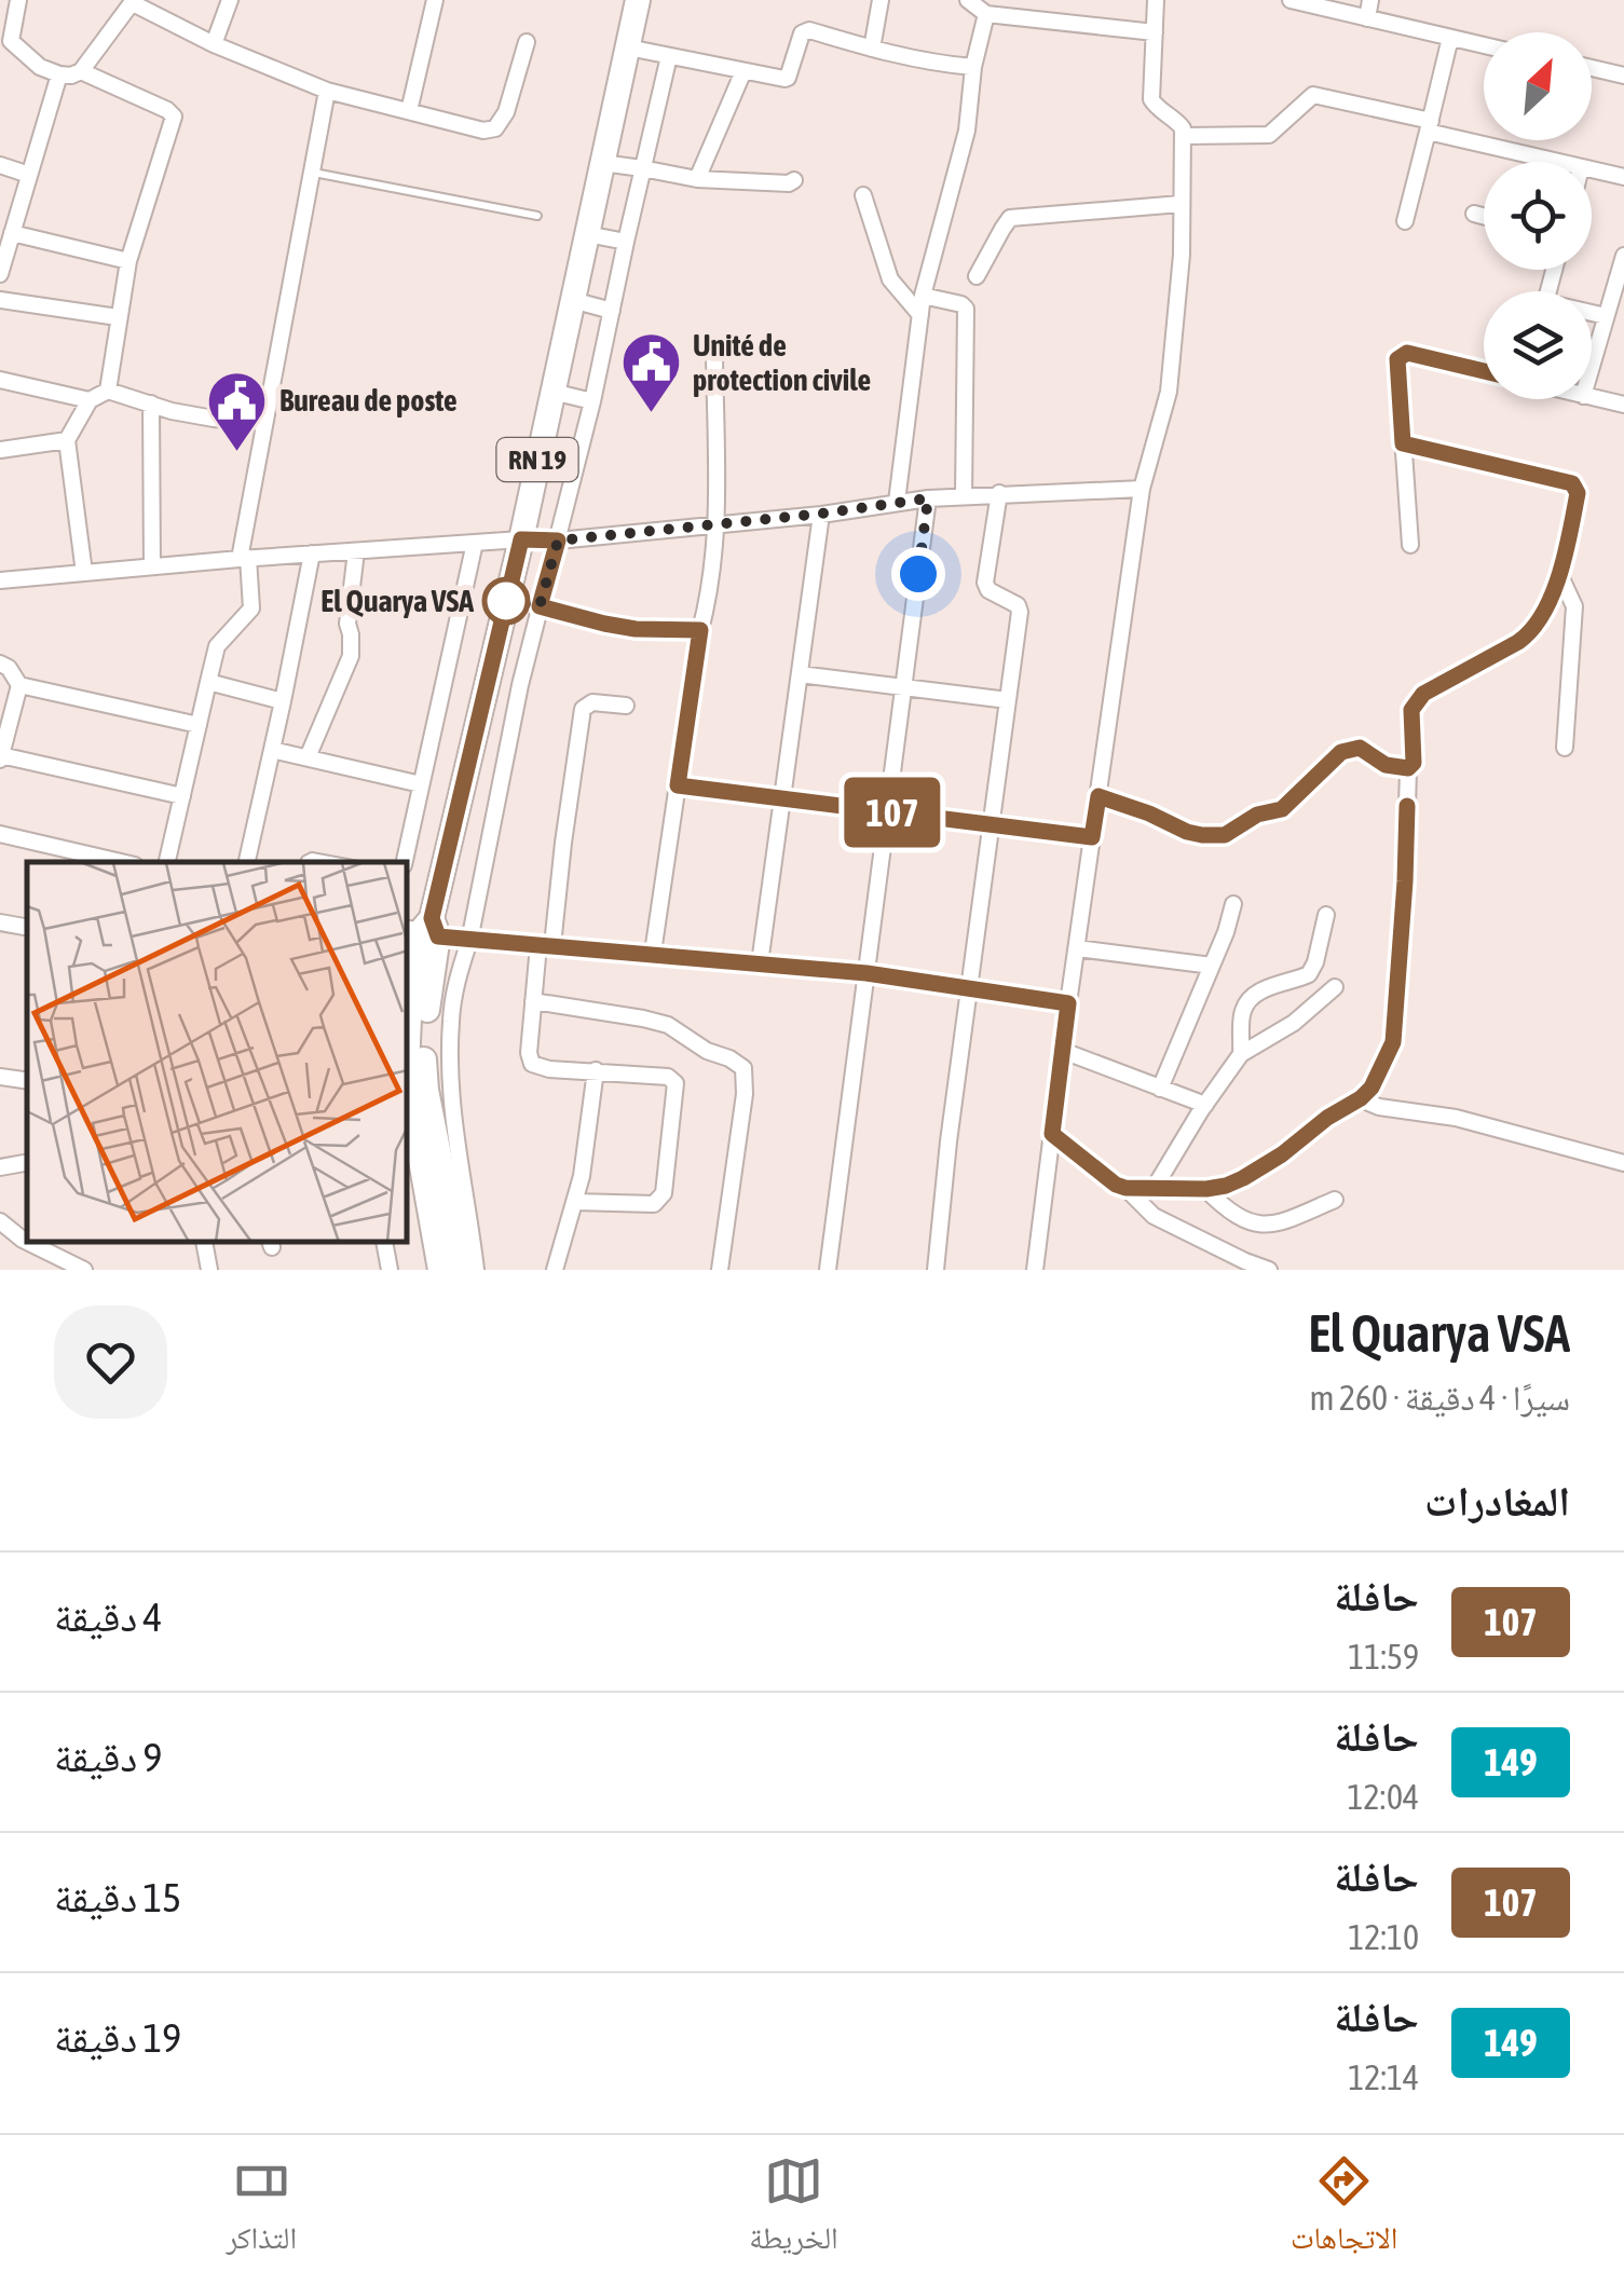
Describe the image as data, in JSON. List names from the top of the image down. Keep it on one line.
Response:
{"streets":{"highway":["RN 19"]},"places":{"public building":["Unité de protection civile","Bureau de poste"],"other":["El Quarya VSA"]},"lines":["bus line 107"],"north":"top right","page":{"on_map":"107","heading":[["El Quarya VSA","سيرًا · 4 دقيقة · 260 m"],"المغادرات"],"list":[{"mark":"107","name":"حافلة","note":"11:59","value":"4 دقيقة"},{"mark":"149","name":"حافلة","note":"12:04","value":"9 دقيقة"},{"mark":"107","name":"حافلة","note":"12:10","value":"15 دقيقة"},{"mark":"149","name":"حافلة","note":"12:14","value":"19 دقيقة"}],"tabs":["الاتجاهات","الخريطة","التذاكر"]}}
